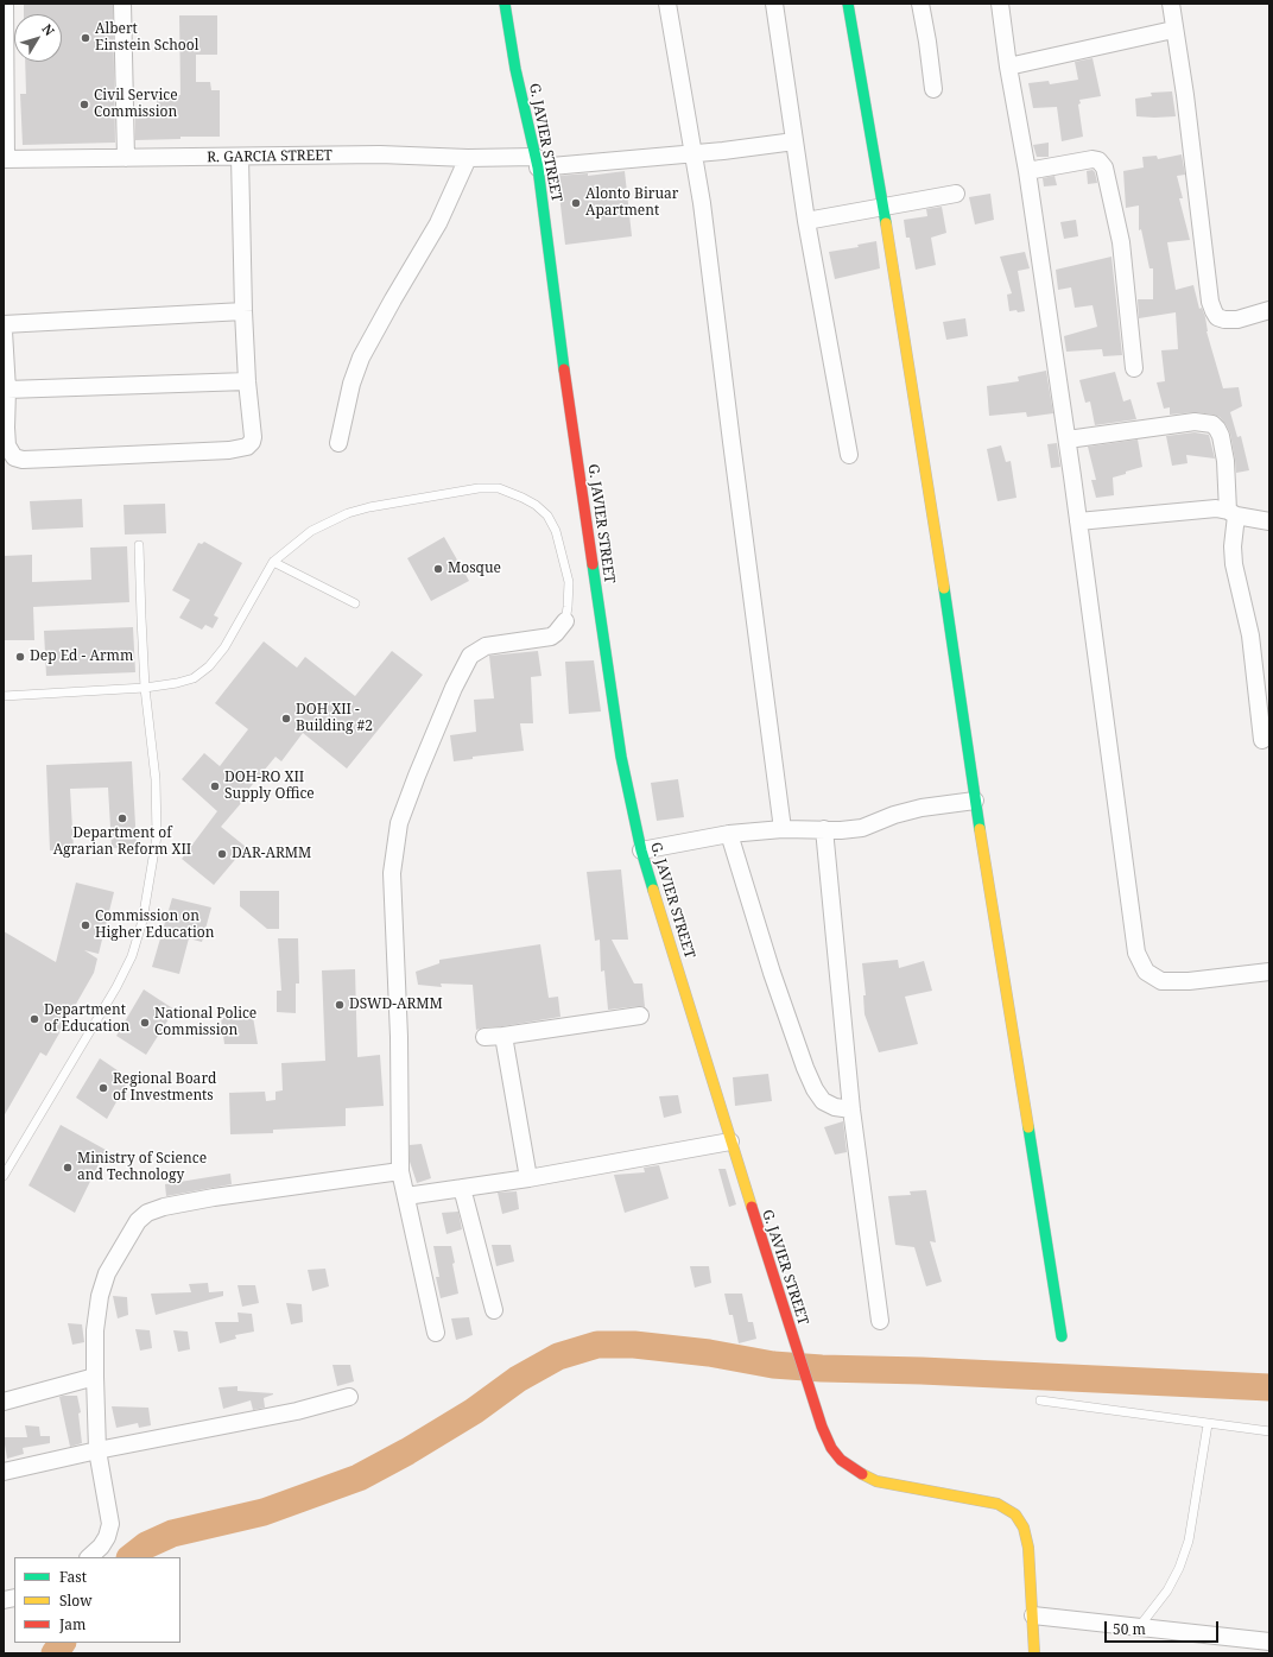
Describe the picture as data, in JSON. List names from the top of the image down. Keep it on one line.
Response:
{"streets":{"street":["G. JAVIER STREET","R. GARCIA STREET"]},"crossings":[["G. JAVIER STREET","R. GARCIA STREET"]],"places":["Albert Einstein School","Civil Service Commission","Alonto Biruar Apartment","Mosque","Dep Ed - Armm","DOH XII - Building #2","DOH-RO XII Supply Office","Department of Agrarian Reform XII","DAR-ARMM","Commission on Higher Education","DSWD-ARMM","Department of Education","National Police Commission","Regional Board of Investments","Ministry of Science and Technology"],"legend":["Fast","Slow","Jam"],"scale_bar":"50 m","north":"top right"}
